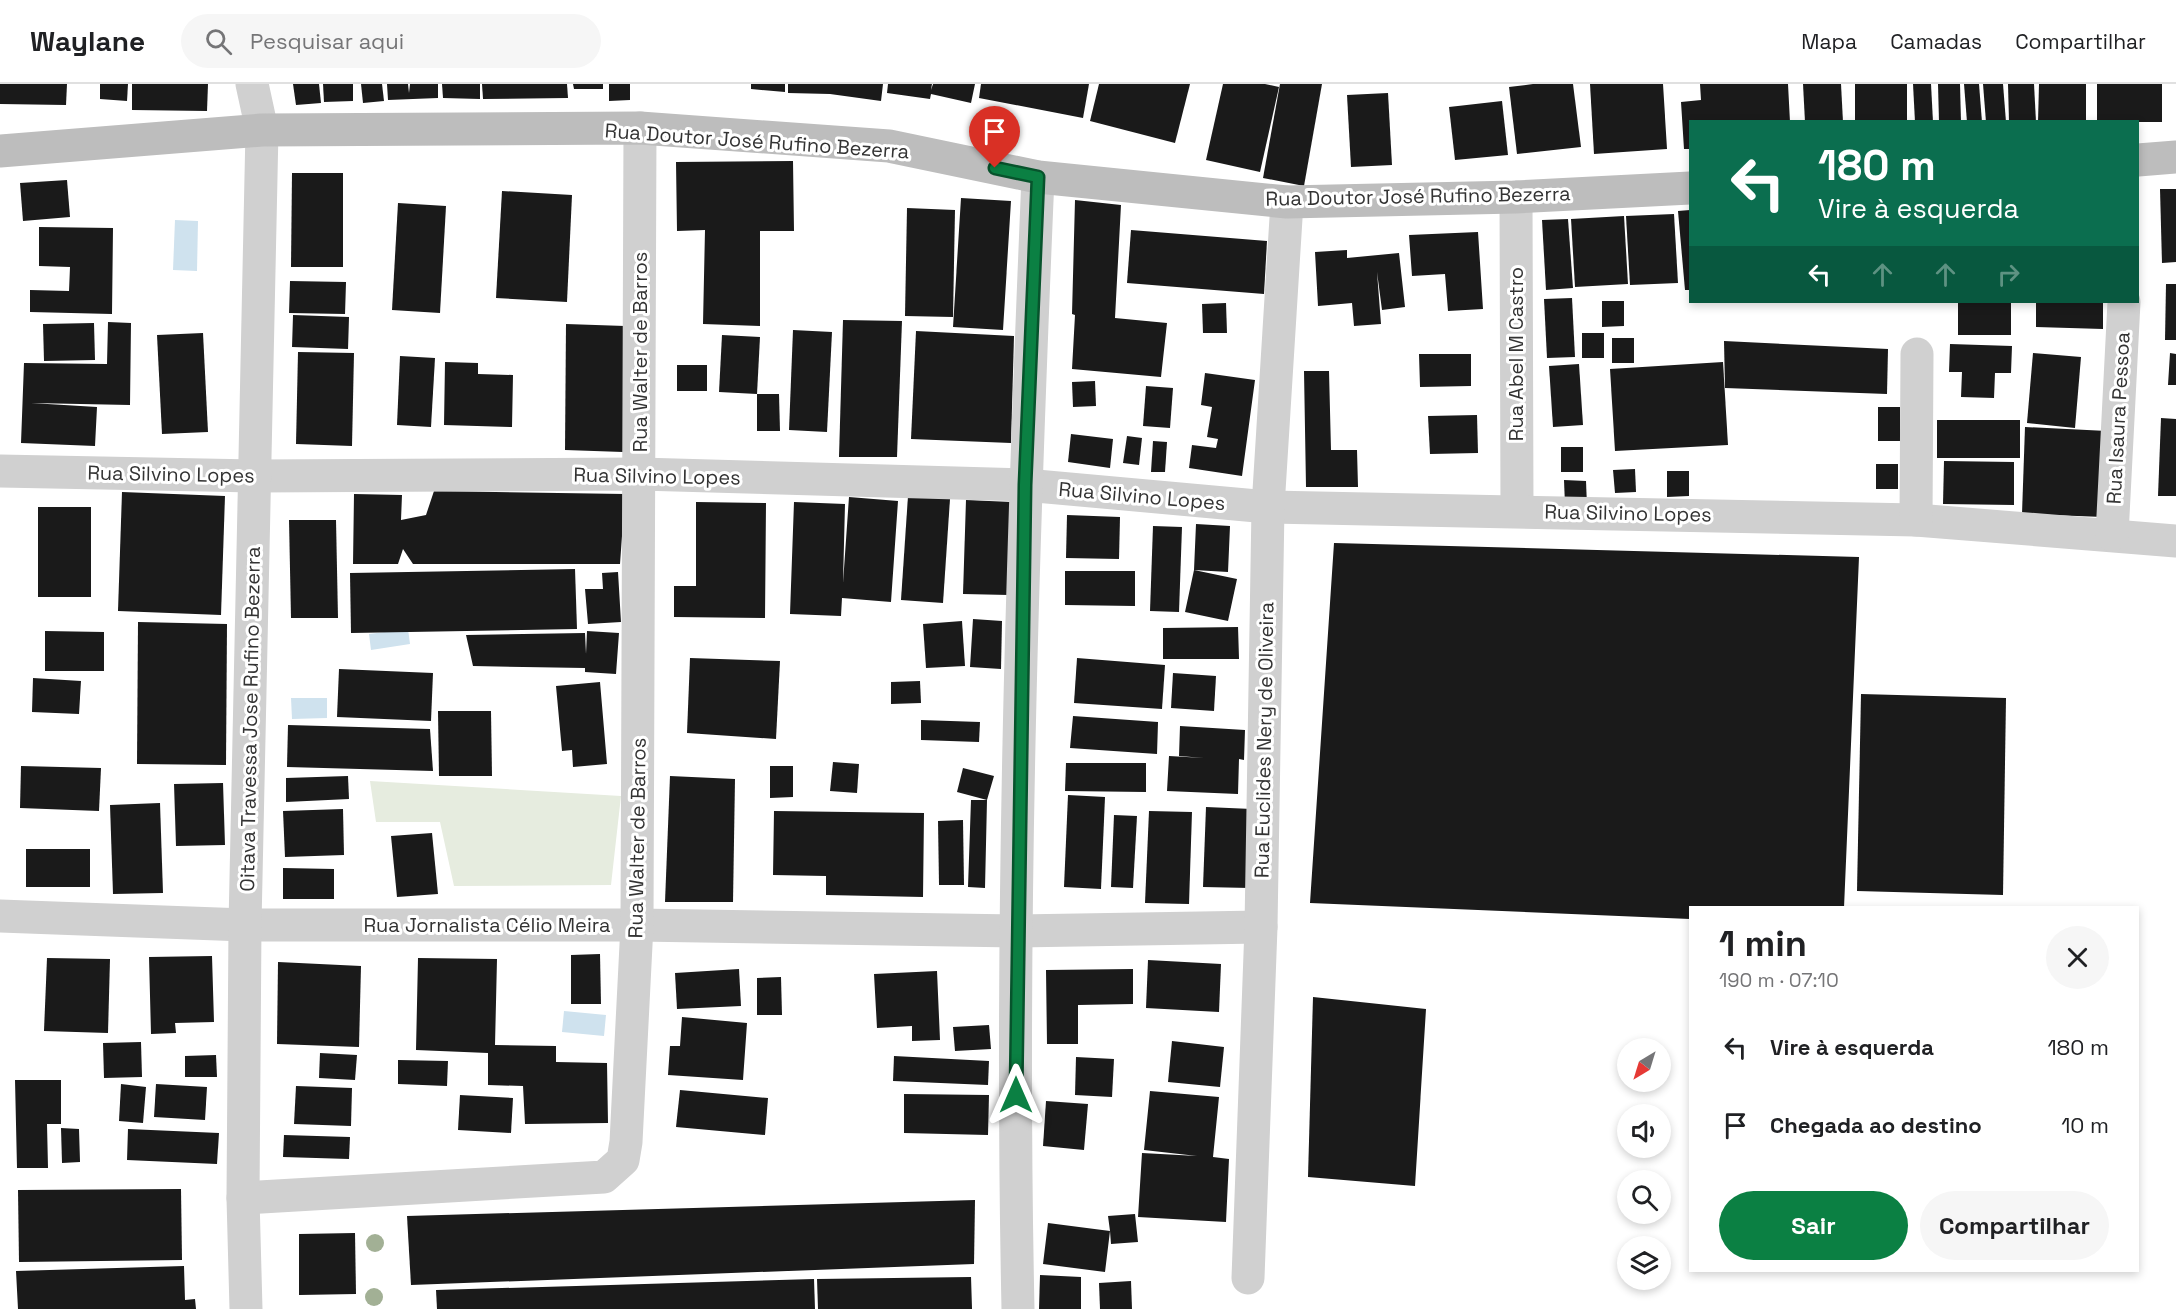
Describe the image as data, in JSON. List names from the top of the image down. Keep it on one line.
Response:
{"streets":{"main road":["Rua Doutor José Rufino Bezerra"],"street":["Rua Walter de Barros","Rua Abel M Castro","Rua Isaura Pessoa","Rua Silvino Lopes","Oitava Travessa Jose Rufino Bezerra","Rua Euclides Nery de Oliveira","Rua Jornalista Célio Meira"]},"crossings":[["Rua Doutor José Rufino Bezerra","Rua Walter de Barros"],["Rua Doutor José Rufino Bezerra","Rua Abel M Castro"],["Rua Doutor José Rufino Bezerra","Oitava Travessa Jose Rufino Bezerra"],["Rua Doutor José Rufino Bezerra","Rua Euclides Nery de Oliveira"],["Rua Walter de Barros","Rua Silvino Lopes"],["Rua Walter de Barros","Oitava Travessa Jose Rufino Bezerra"],["Rua Walter de Barros","Rua Jornalista Célio Meira"],["Rua Abel M Castro","Rua Silvino Lopes"],["Rua Isaura Pessoa","Rua Silvino Lopes"],["Rua Silvino Lopes","Oitava Travessa Jose Rufino Bezerra"],["Rua Silvino Lopes","Rua Euclides Nery de Oliveira"],["Oitava Travessa Jose Rufino Bezerra","Rua Jornalista Célio Meira"],["Rua Euclides Nery de Oliveira","Rua Jornalista Célio Meira"]],"north":"bottom left","page":{"header":"Waylane","search":"Pesquisar aqui","nav":["Mapa","Camadas","Compartilhar"],"turn":["180 m","Vire à esquerda"],"heading":["1 min","190 m · 07:10"],"list":[{"name":"Vire à esquerda","value":"180 m"},{"name":"Chegada ao destino","value":"10 m"}],"buttons":["Sair","Compartilhar"]}}
